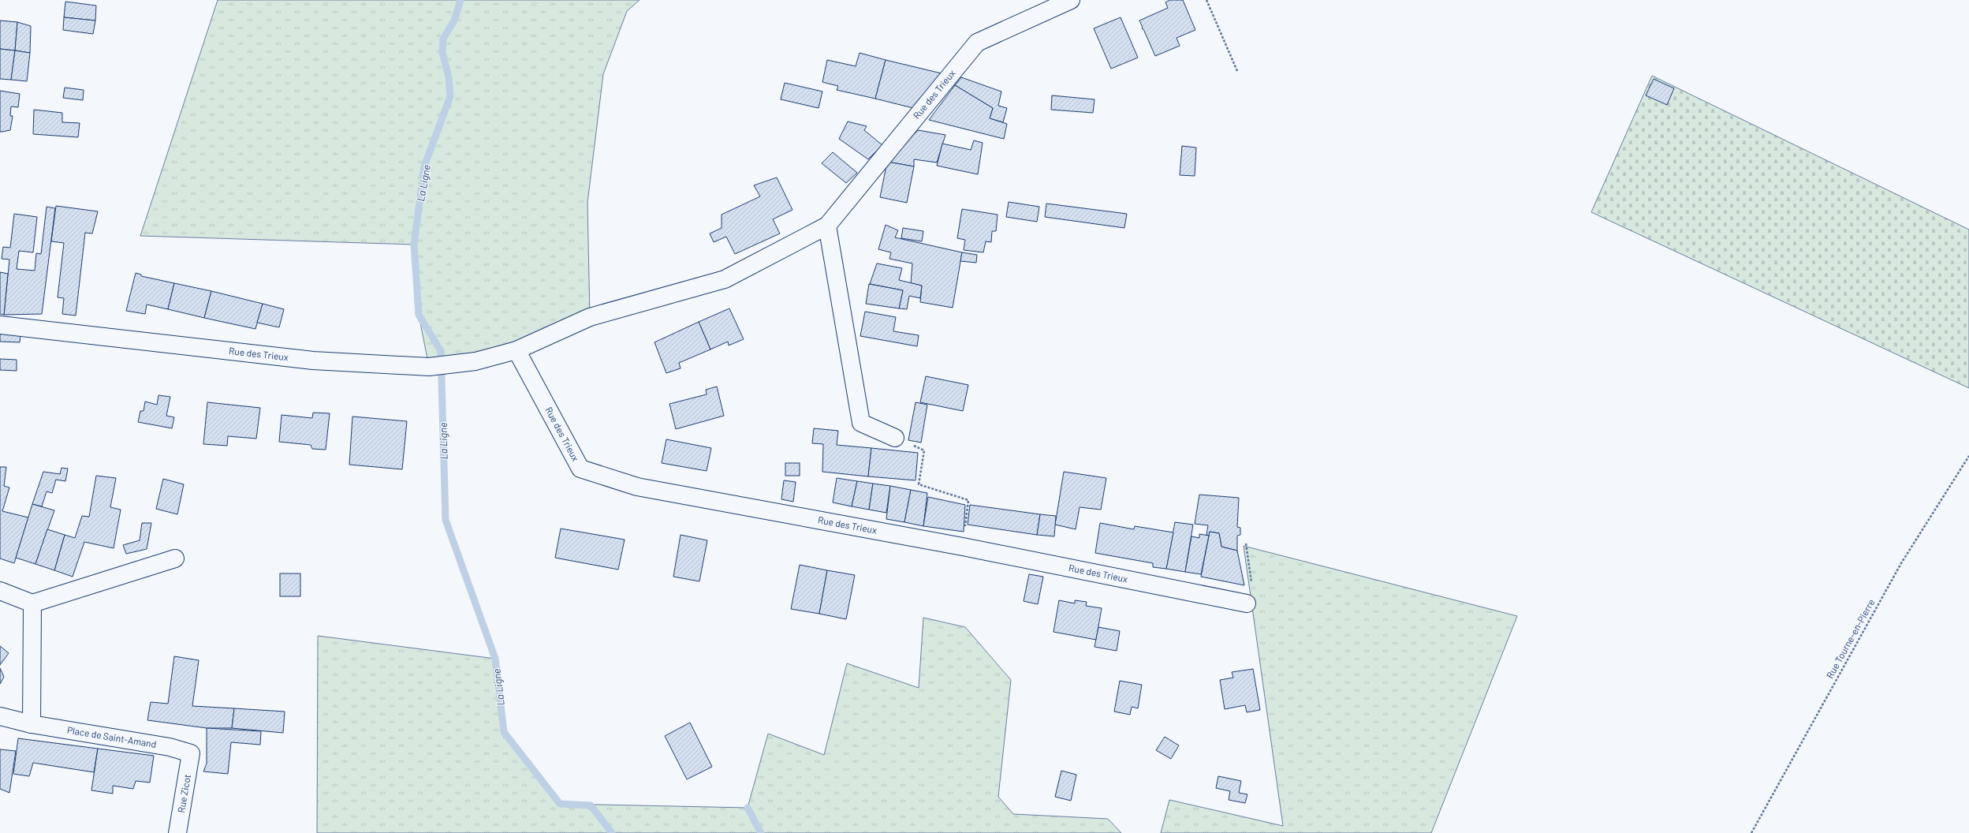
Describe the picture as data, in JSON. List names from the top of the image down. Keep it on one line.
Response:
{"streets":{"street":["Rue des Trieux","Place de Saint-Amand","Rue Zicot"],"path":["Rue Tourne-en-Pierre"]},"crossings":[["Place de Saint-Amand","Rue Zicot"]],"water":["La Ligne"]}
